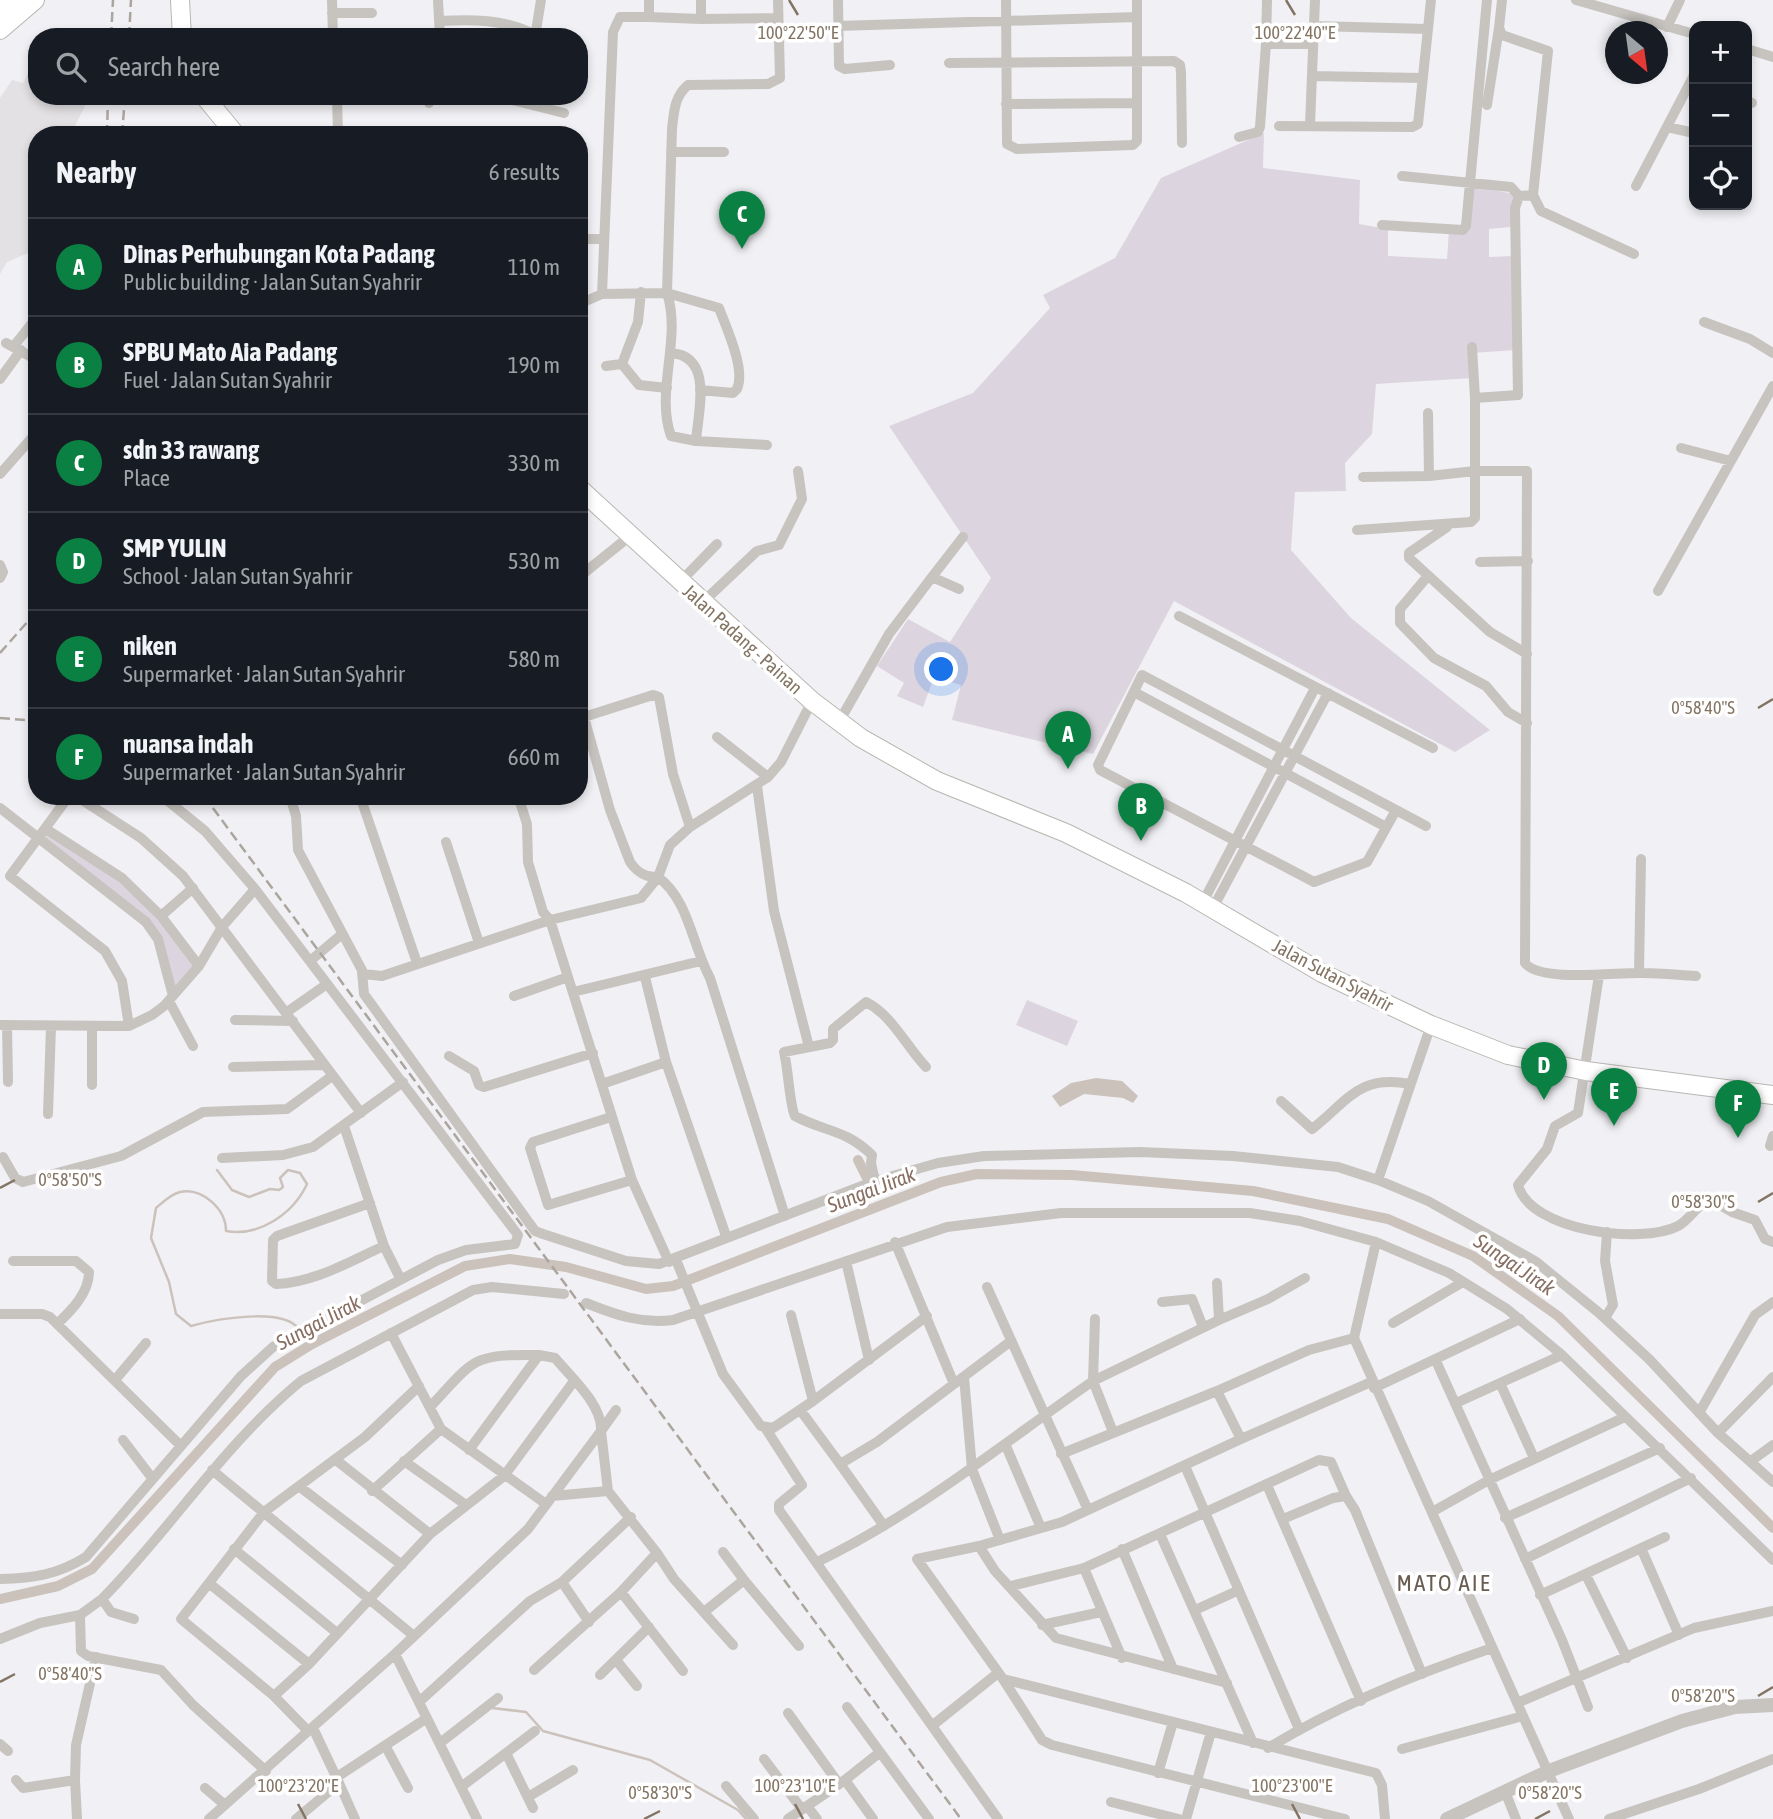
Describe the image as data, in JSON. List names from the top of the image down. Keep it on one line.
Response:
{"streets":{"main road":["Jalan Padang - Painan","Jalan Sutan Syahrir"]},"crossings":[["Jalan Padang - Painan","Jalan Sutan Syahrir"]],"districts":["MATO AIE"],"water":["Sungai Jirak"],"north":"bottom right","page":{"map_buttons":["+","−"],"search":"Search here","heading":["Nearby","6 results"],"pins":["C","A","B","D","E","F"],"list":[{"mark":"A","name":"Dinas Perhubungan Kota Padang","note":"Public building · Jalan Sutan Syahrir","value":"110 m"},{"mark":"B","name":"SPBU Mato Aia Padang","note":"Fuel · Jalan Sutan Syahrir","value":"190 m"},{"mark":"C","name":"sdn 33 rawang","note":"Place","value":"330 m"},{"mark":"D","name":"SMP YULIN","note":"School · Jalan Sutan Syahrir","value":"530 m"},{"mark":"E","name":"niken","note":"Supermarket · Jalan Sutan Syahrir","value":"580 m"},{"mark":"F","name":"nuansa indah","note":"Supermarket · Jalan Sutan Syahrir","value":"660 m"}]},"coordinates":["100°22'50\"E","100°22'40\"E","0°58'40\"S","0°58'50\"S","0°58'30\"S","0°58'20\"S","100°23'20\"E","100°23'10\"E","100°23'00\"E"]}
